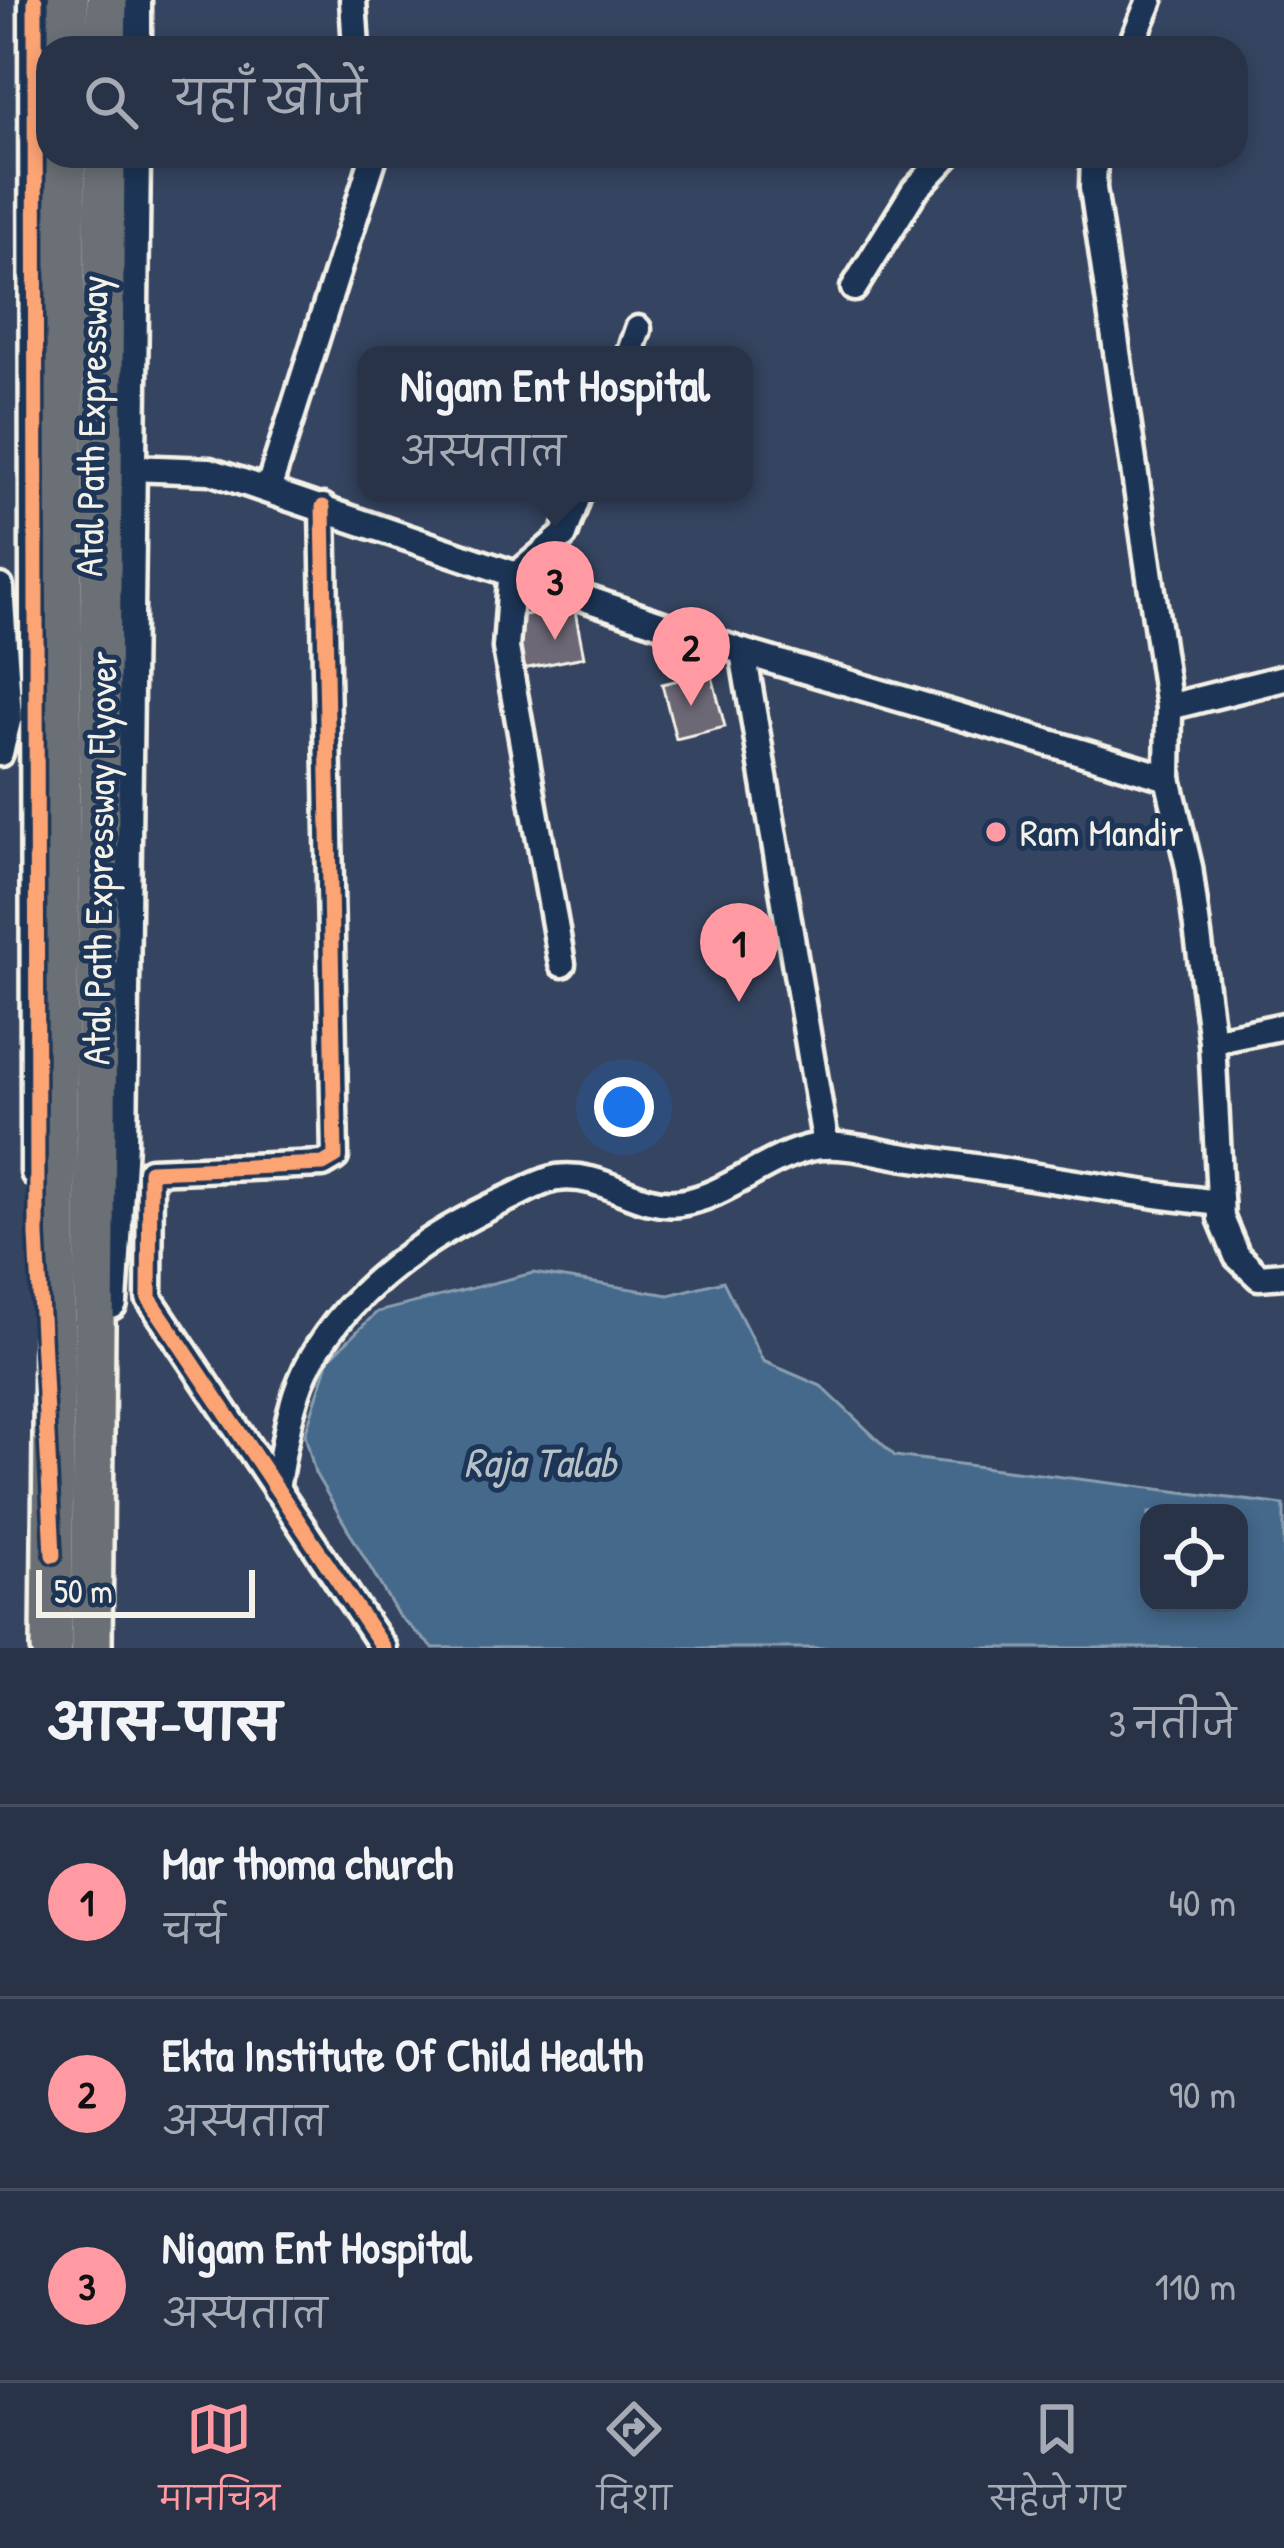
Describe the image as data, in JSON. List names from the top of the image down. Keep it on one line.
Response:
{"streets":{"highway":["Atal Path Expressway Flyover"],"street":["Atal Path Expressway"]},"crossings":[["Atal Path Expressway","Atal Path Expressway Flyover"]],"water":["Raja Talab"],"places":["Ram Mandir"],"scale_bar":"50 m","page":{"search":"यहाँ खोजें","popup":["Nigam Ent Hospital","अस्पताल"],"pins":["3","2","1"],"scale":"50 m","heading":["आस-पास","3 नतीजे"],"list":[{"mark":"1","name":"Mar thoma church","note":"चर्च","value":"40 m"},{"mark":"2","name":"Ekta Institute Of Child Health","note":"अस्पताल","value":"90 m"},{"mark":"3","name":"Nigam Ent Hospital","note":"अस्पताल","value":"110 m"}],"nav":["मानचित्र","दिशा","सहेजे गए"]}}
